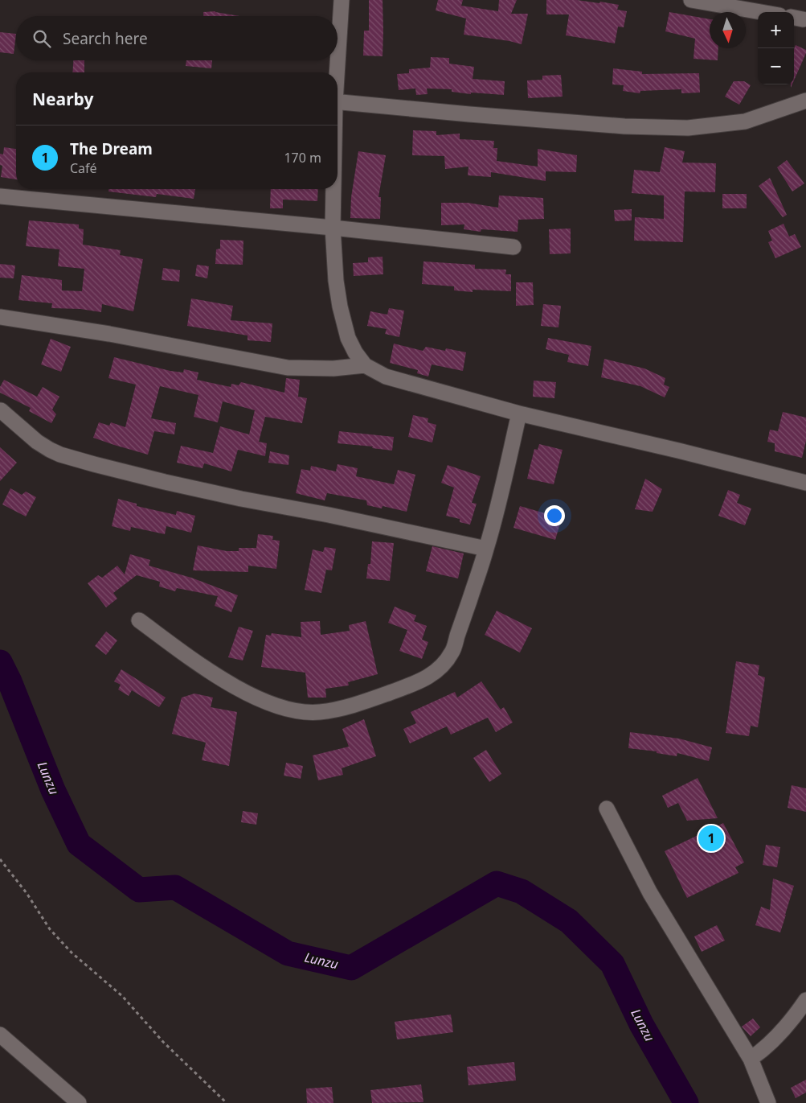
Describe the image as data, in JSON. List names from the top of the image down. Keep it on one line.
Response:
{"water":["Lunzu"],"north":"bottom","page":{"map_buttons":["+","−"],"search":"Search here","heading":"Nearby","list":[{"mark":"1","name":"The Dream","note":"Café","value":"170 m"}],"pins":"1"}}
